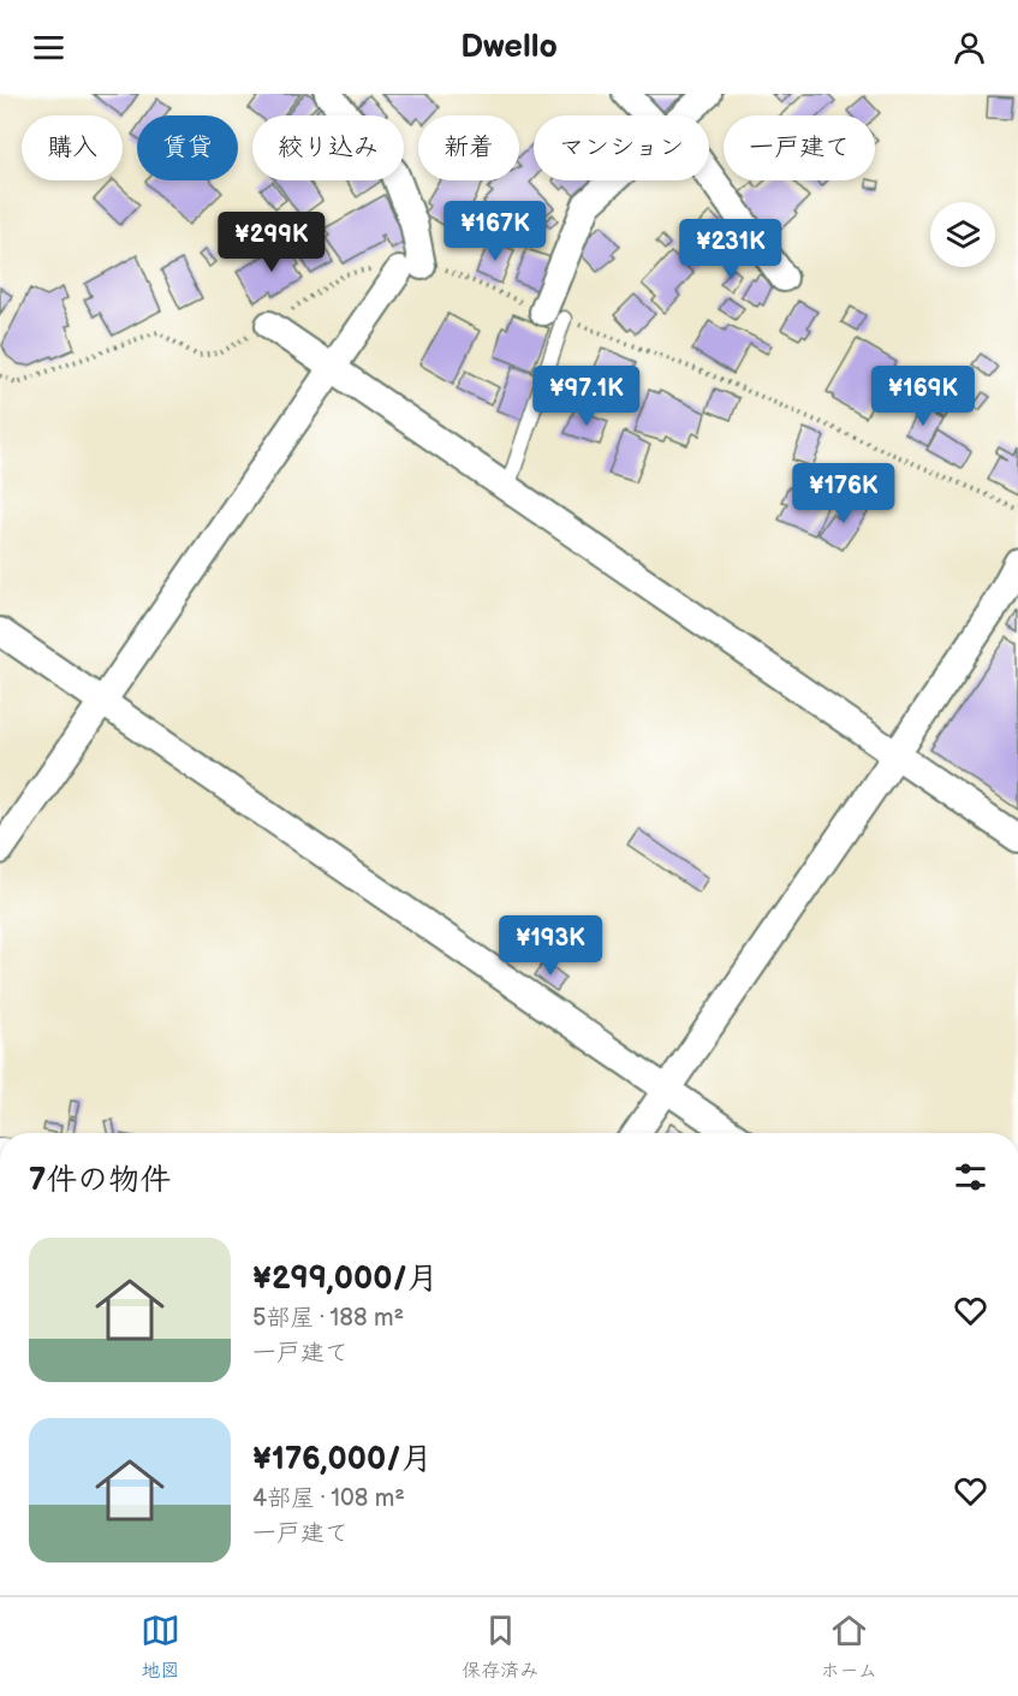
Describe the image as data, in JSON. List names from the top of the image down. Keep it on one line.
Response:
{"page":{"header":"Dwello","chip":["購入","賃貸","絞り込み","新着","マンション","一戸建て"],"price":["¥167K","¥299K","¥231K","¥97.1K","¥169K","¥176K","¥193K"],"heading":"7件の物件","list":[{"name":"¥299,000/月","note":"5部屋 · 188 m² · 一戸建て"},{"name":"¥176,000/月","note":"4部屋 · 108 m² · 一戸建て"}],"tabs":["地図","保存済み","ホーム"]}}
